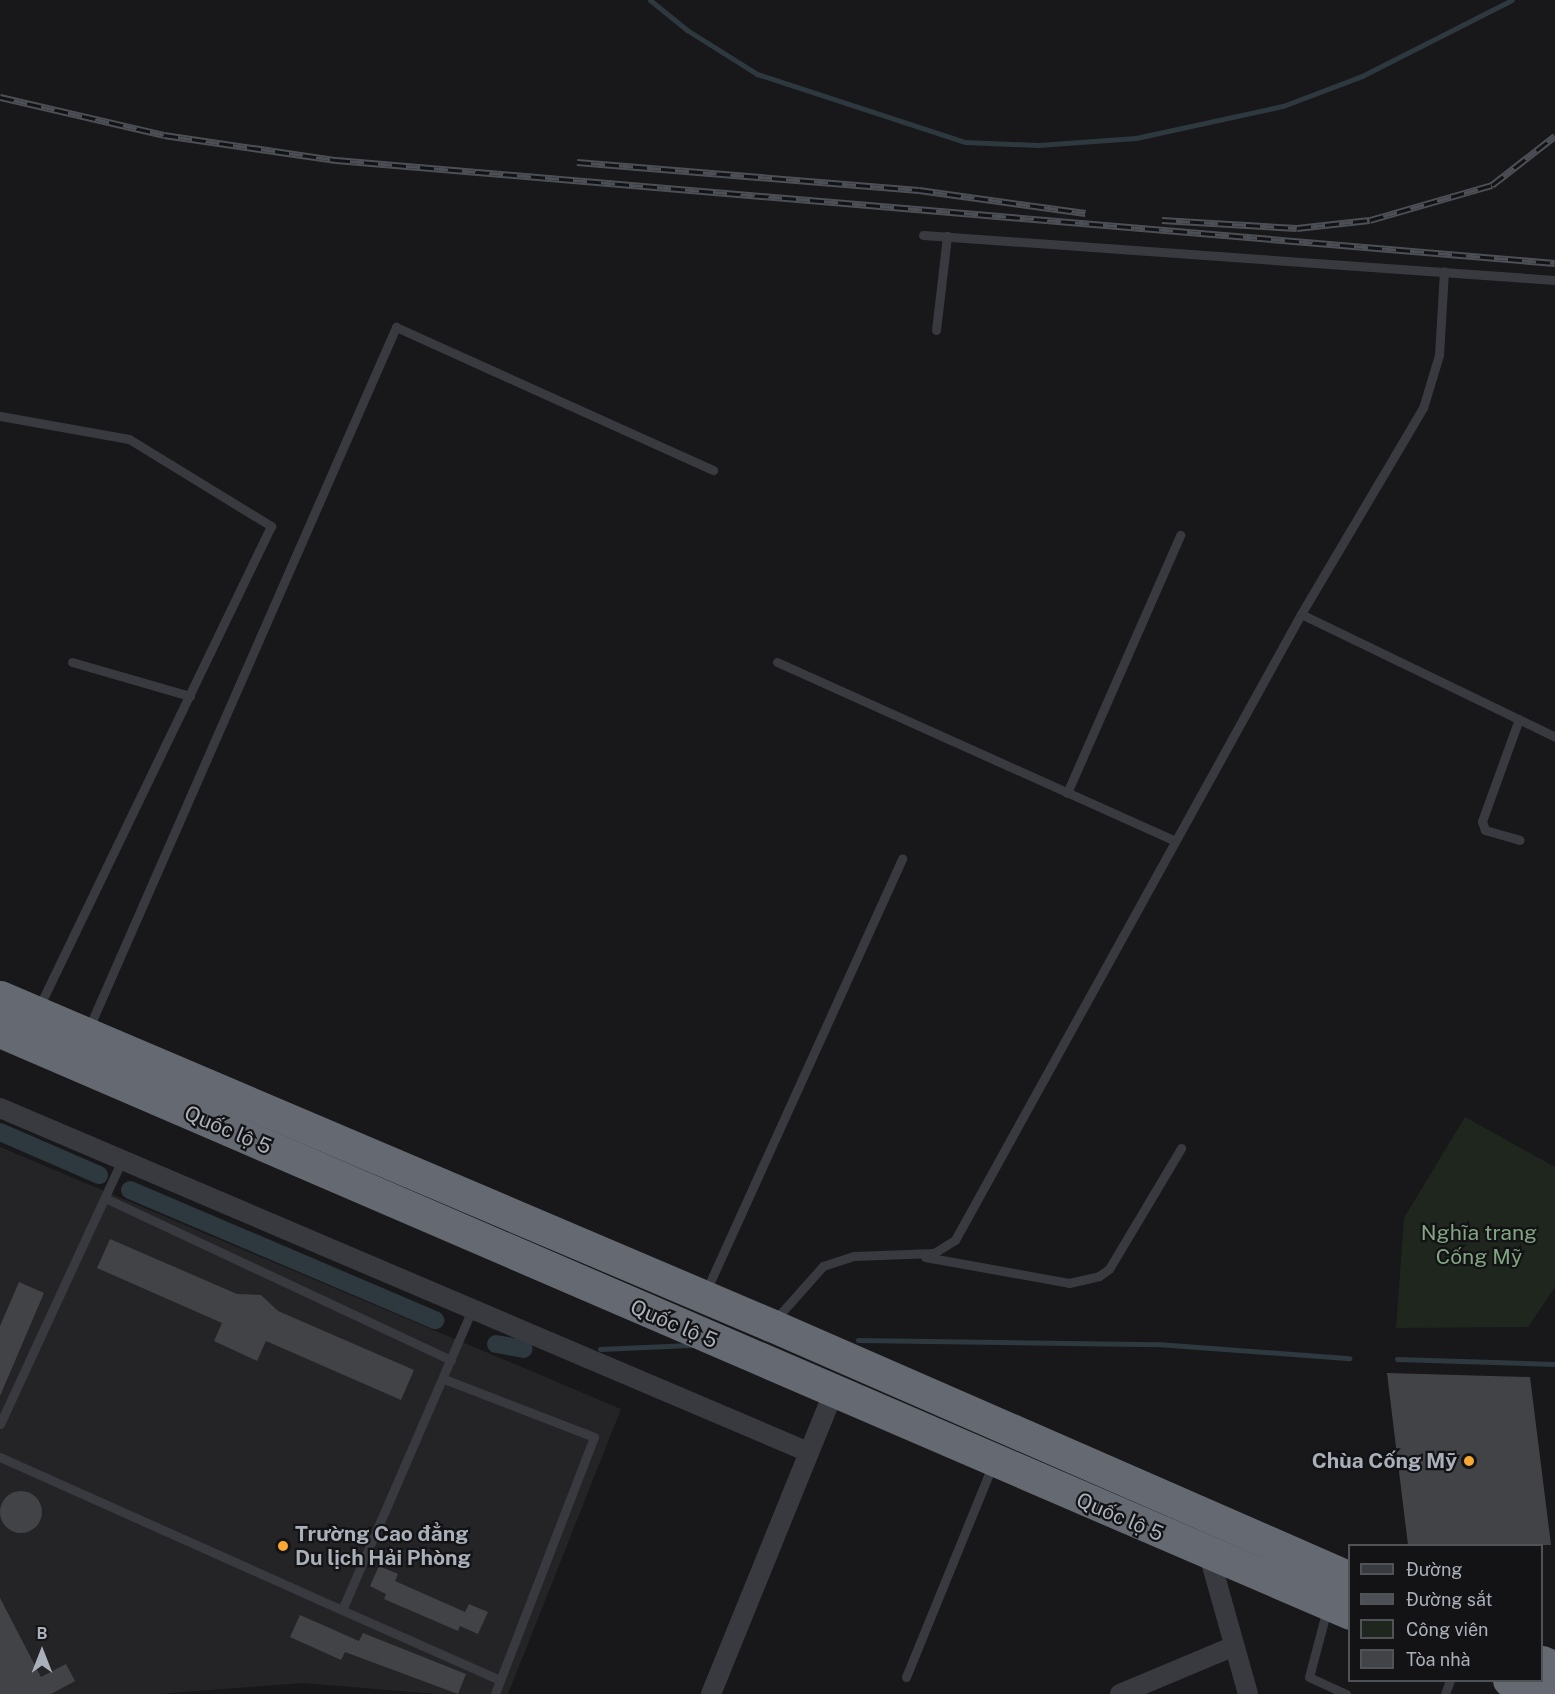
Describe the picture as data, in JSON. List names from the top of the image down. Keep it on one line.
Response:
{"streets":{"highway":["Quốc lộ 5"]},"parks":["Nghĩa trang Cống Mỹ"],"places":["Chùa Cống Mỹ","Trường Cao đẳng Du lịch Hải Phòng"],"legend":["Đường","Đường sắt","Công viên","Tòa nhà"],"north":"top"}
